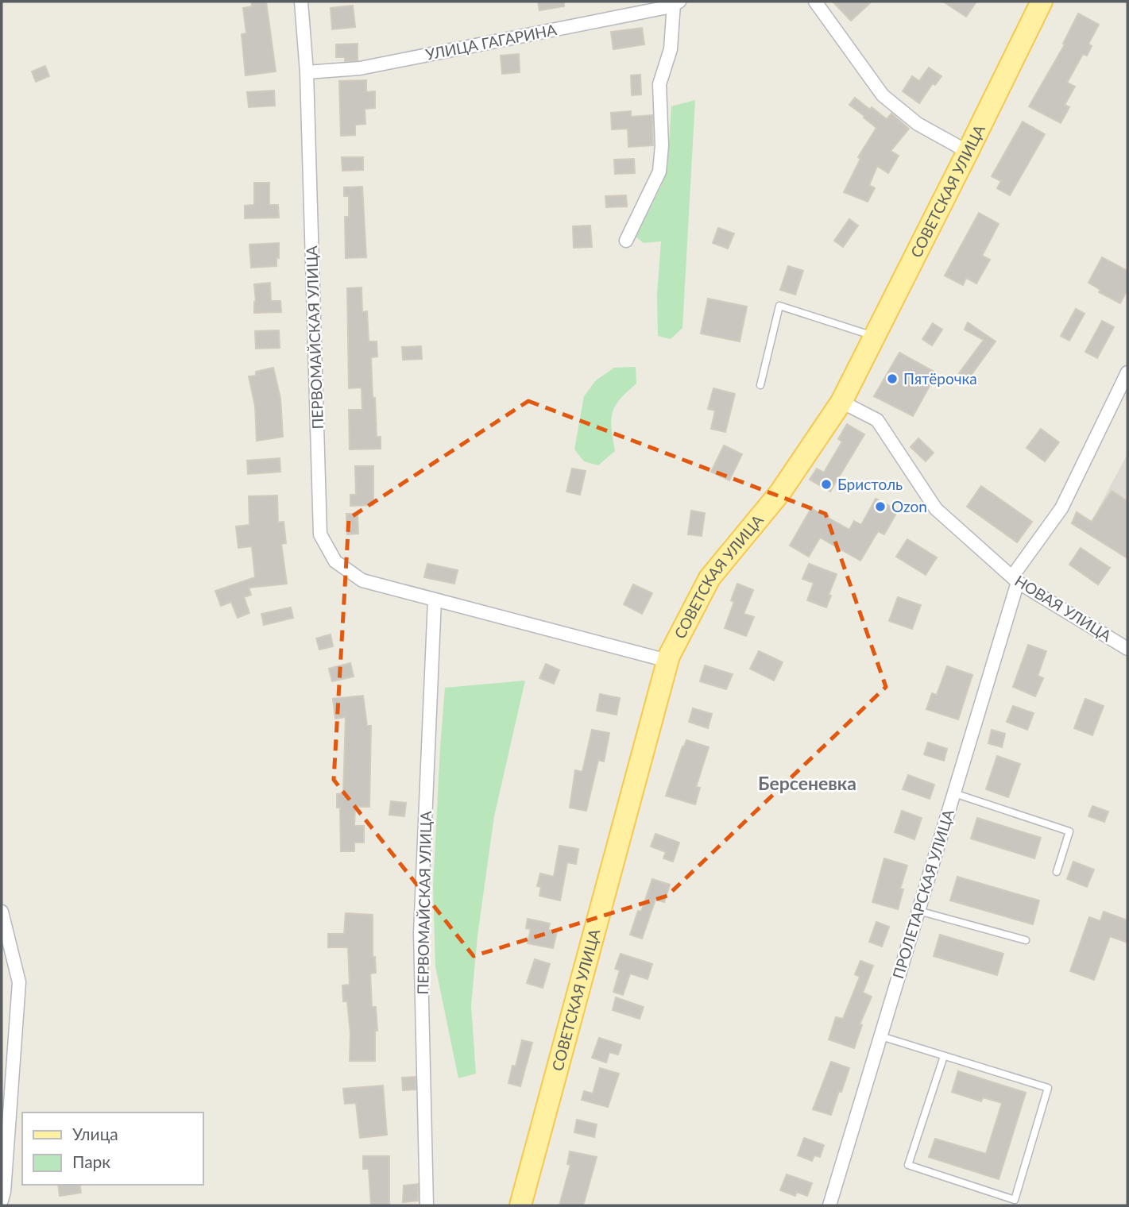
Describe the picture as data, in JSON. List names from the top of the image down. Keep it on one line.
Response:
{"streets":{"main road":["СОВЕТСКАЯ УЛИЦА"],"street":["УЛИЦА ГАГАРИНА","ПЕРВОМАЙСКАЯ УЛИЦА","НОВАЯ УЛИЦА","ПРОЛЕТАРСКАЯ УЛИЦА"]},"crossings":[["УЛИЦА ГАГАРИНА","ПЕРВОМАЙСКАЯ УЛИЦА"],["СОВЕТСКАЯ УЛИЦА","ПЕРВОМАЙСКАЯ УЛИЦА"],["СОВЕТСКАЯ УЛИЦА","НОВАЯ УЛИЦА"],["НОВАЯ УЛИЦА","ПРОЛЕТАРСКАЯ УЛИЦА"]],"districts":["Берсеневка"],"places":["Пятёрочка","Бристоль","Ozon"],"legend":["Улица","Парк"]}
